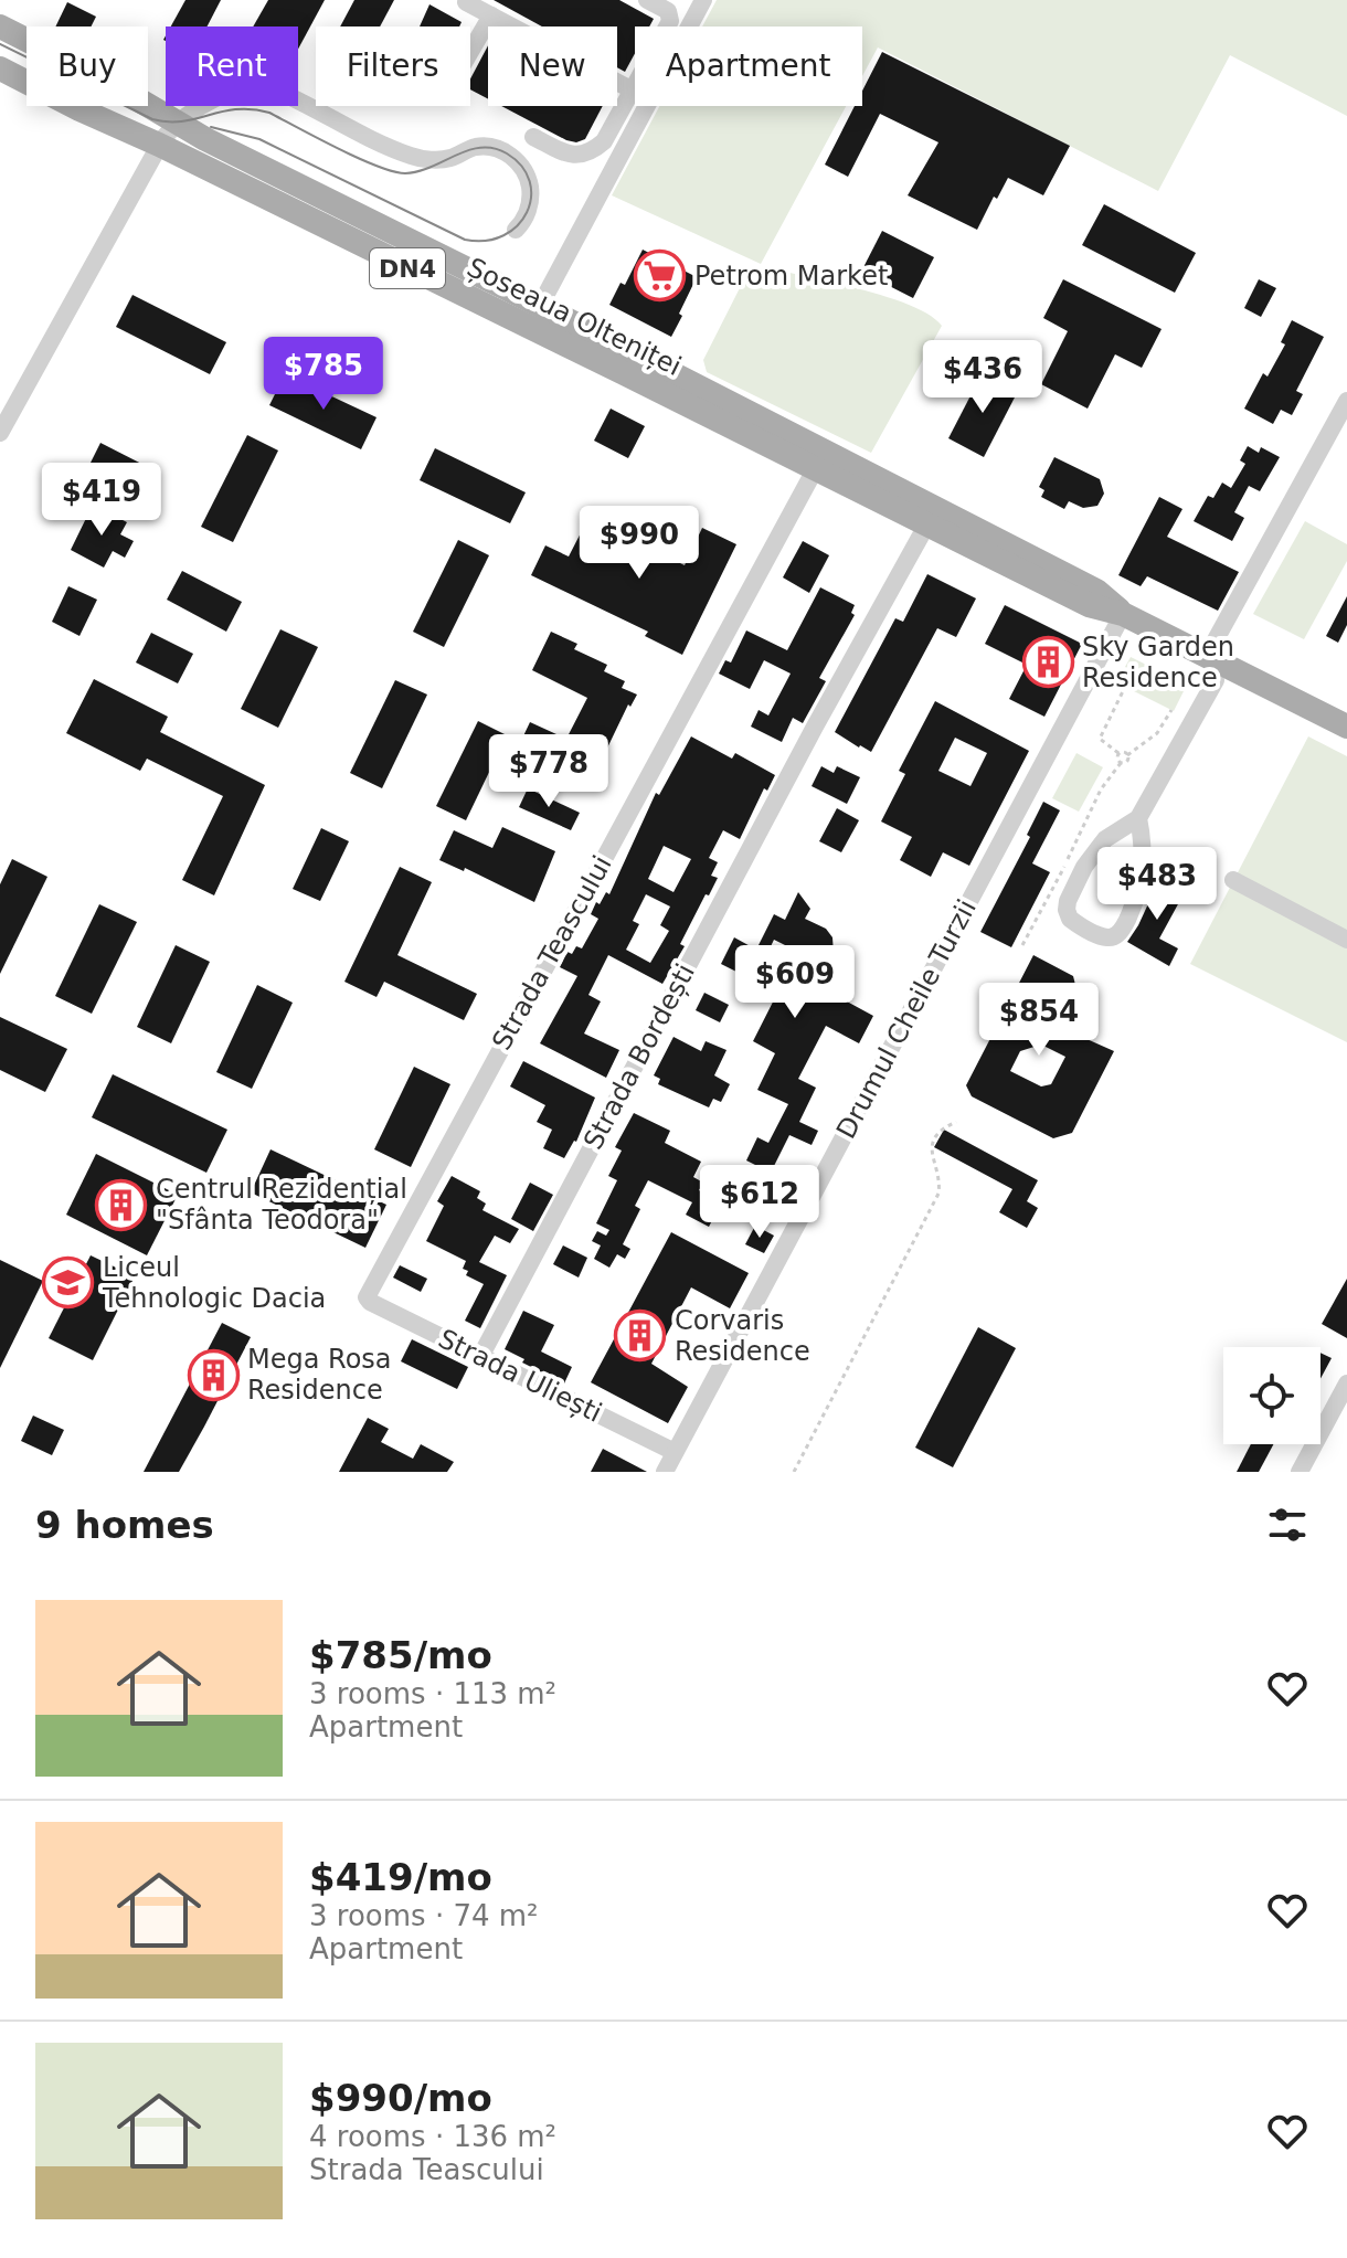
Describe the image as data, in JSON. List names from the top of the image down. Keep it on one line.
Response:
{"streets":{"main road":["DN4","Șoseaua Olteniței"],"street":["Strada Teascului","Drumul Cheile Turzii","Strada Bordești","Strada Uliești"]},"crossings":[["Șoseaua Olteniței","Strada Teascului"],["Șoseaua Olteniței","Drumul Cheile Turzii"],["Șoseaua Olteniței","Strada Bordești"],["Strada Teascului","Strada Uliești"],["Drumul Cheile Turzii","Strada Uliești"],["Strada Bordești","Strada Uliești"]],"places":{"supermarket":["Petrom Market"],"building":["Sky Garden Residence","Centrul Rezidențial \"Sfânta Teodora\"","Corvaris Residence","Mega Rosa Residence"],"school or university":["Liceul Tehnologic Dacia"]},"page":{"chip":["Buy","Rent","Filters","New","Apartment"],"price":["$785","$436","$419","$990","$778","$483","$609","$854","$612"],"heading":"9 homes","list":[{"name":"$785/mo","note":"3 rooms · 113 m² · Apartment"},{"name":"$419/mo","note":"3 rooms · 74 m² · Apartment"},{"name":"$990/mo","note":"4 rooms · 136 m² · Strada Teascului"}]}}
